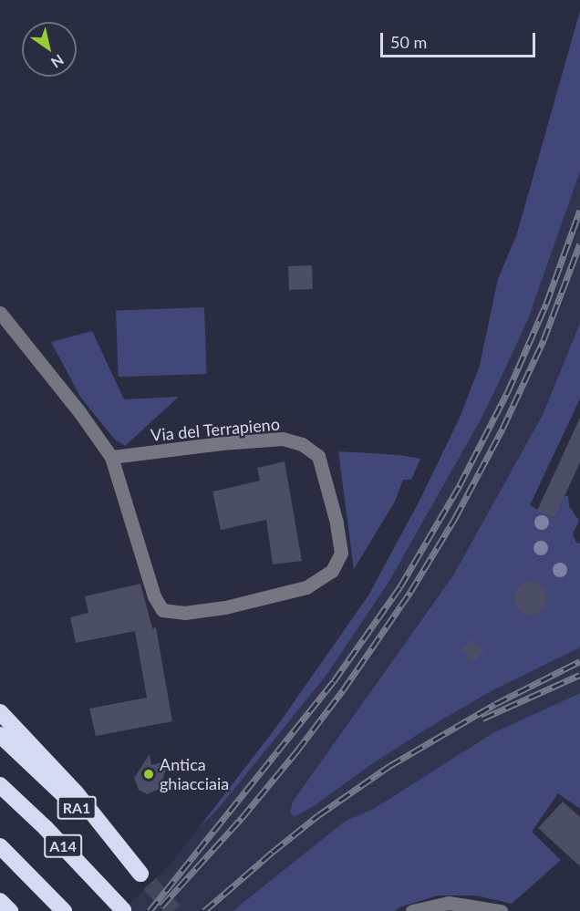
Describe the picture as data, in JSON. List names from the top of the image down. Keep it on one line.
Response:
{"streets":{"highway":["RA1","A14"],"street":["Via del Terrapieno"]},"places":["Antica ghiacciaia"],"scale_bar":"50 m","north":"bottom right"}
